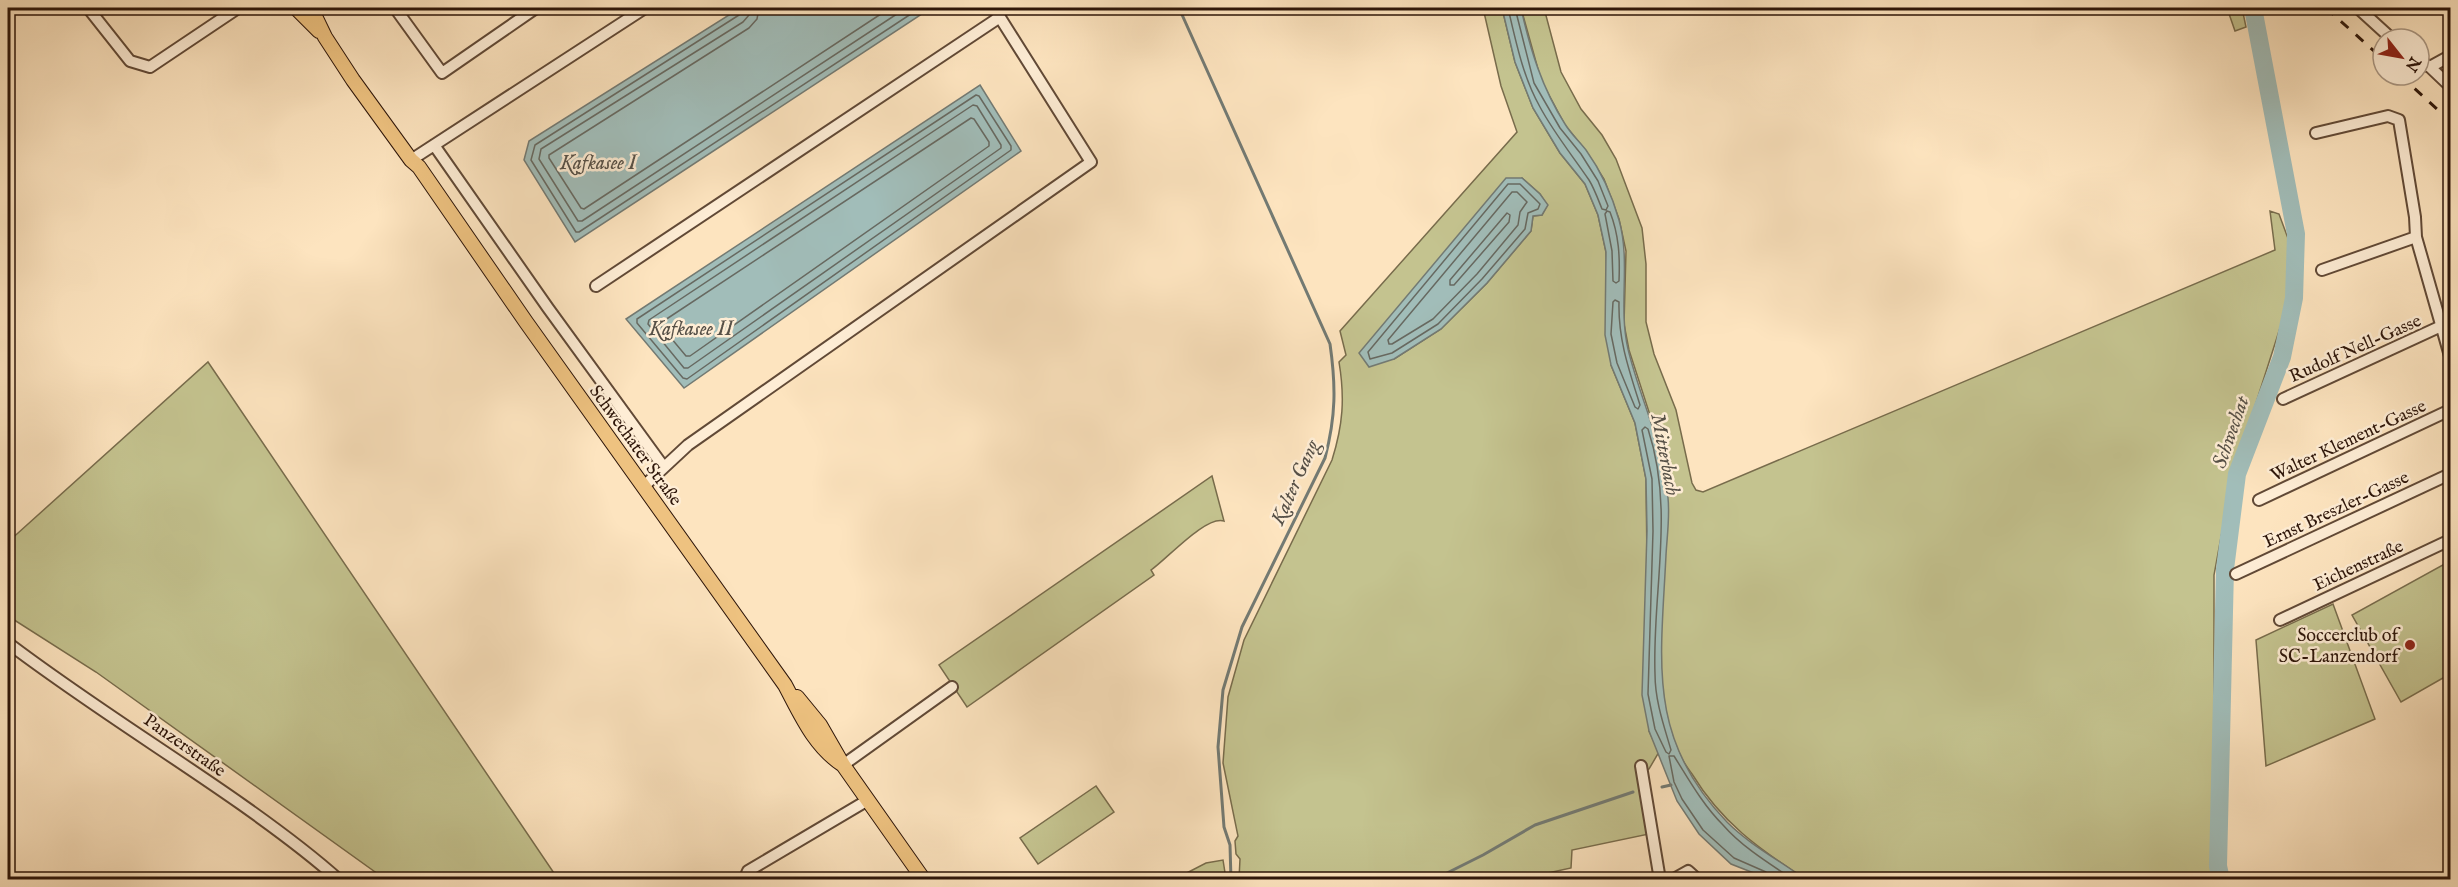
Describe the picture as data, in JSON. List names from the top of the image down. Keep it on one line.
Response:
{"streets":{"main road":["Schwechater Straße"],"street":["Rudolf Nell-Gasse","Walter Klement-Gasse","Ernst Breszler-Gasse","Eichenstraße","Panzerstraße"]},"water":["Kafkasee I","Kafkasee II","Schwechat","Mitterbach","Kalter Gang"],"places":["Soccerclub of SC-Lanzendorf"],"north":"bottom right"}
